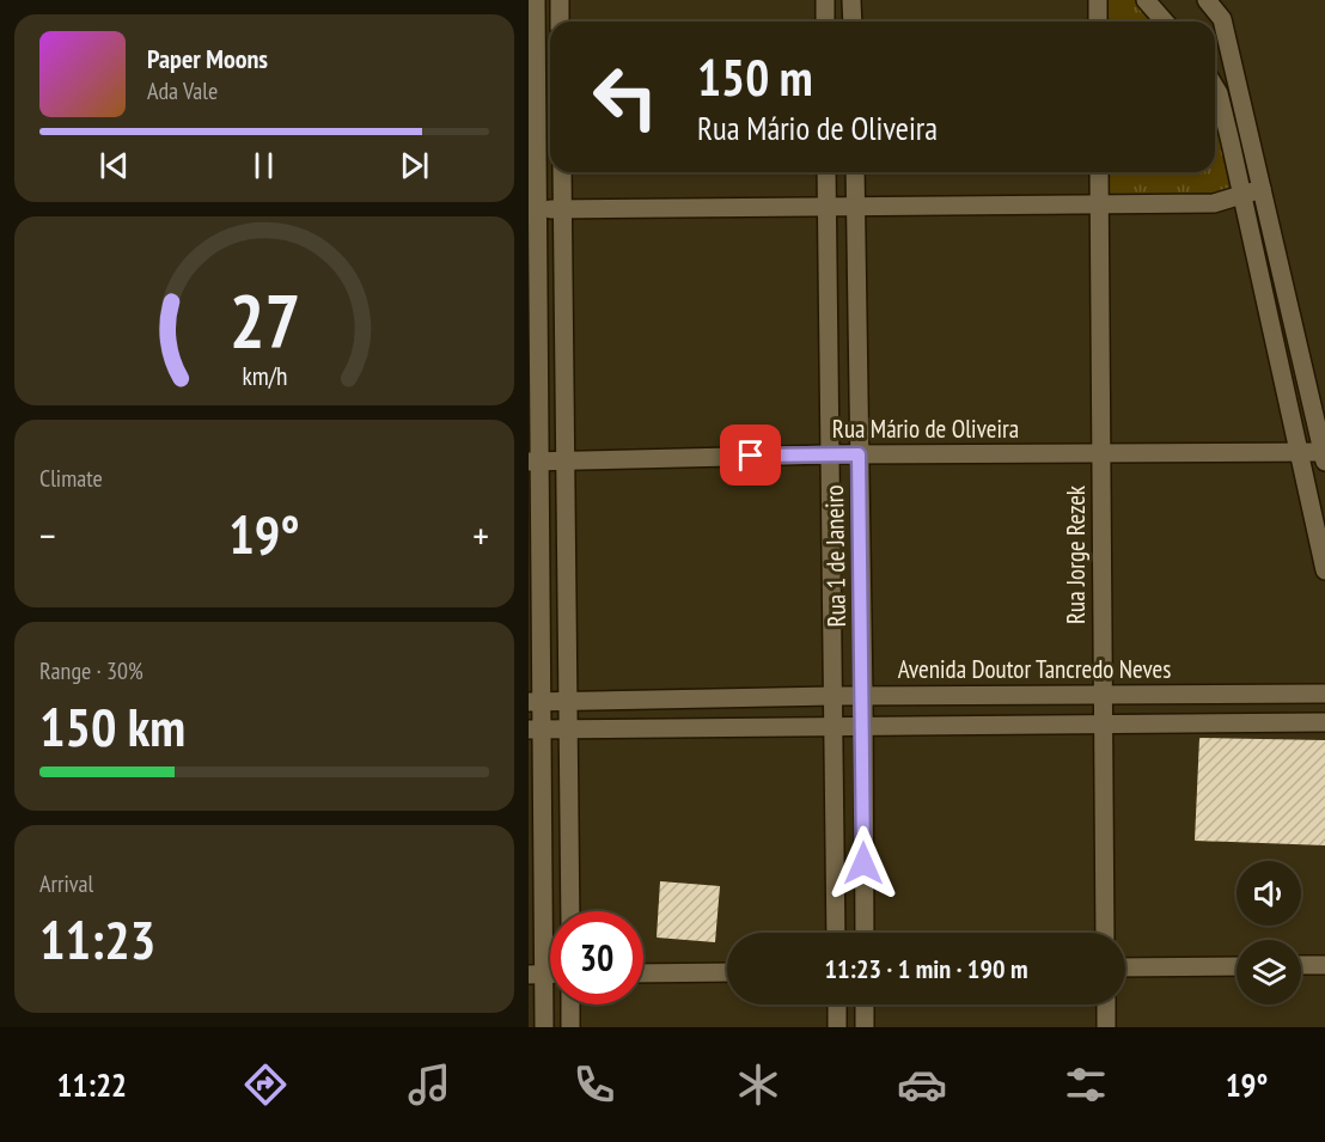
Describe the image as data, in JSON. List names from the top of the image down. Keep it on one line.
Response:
{"streets":{"street":["Rua Mário de Oliveira","Rua Jorge Rezek","Rua 1 de Janeiro","Avenida Doutor Tancredo Neves"]},"crossings":[["Rua Mário de Oliveira","Rua Jorge Rezek"],["Rua Mário de Oliveira","Rua 1 de Janeiro"],["Rua Jorge Rezek","Avenida Doutor Tancredo Neves"],["Rua 1 de Janeiro","Avenida Doutor Tancredo Neves"]],"page":{"turn":["150 m","Rua Mário de Oliveira"],"song":["Paper Moons","Ada Vale"],"tile":["Climate",["Range · 30%","150 km"],["Arrival","11:23"]],"heat":["−","19°","+"],"limit":"30","trip":"11:23 · 1 min · 190 m","tabs":["11:22","19°"],"gauge":["27","km/h"]}}
